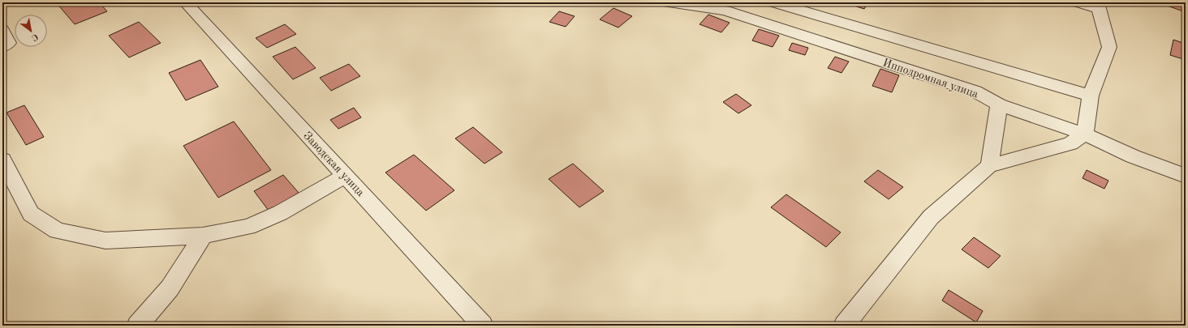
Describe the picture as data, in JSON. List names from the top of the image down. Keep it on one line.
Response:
{"streets":{"street":["Ипподромная улица","Заводская улица"]},"north":"bottom right"}
